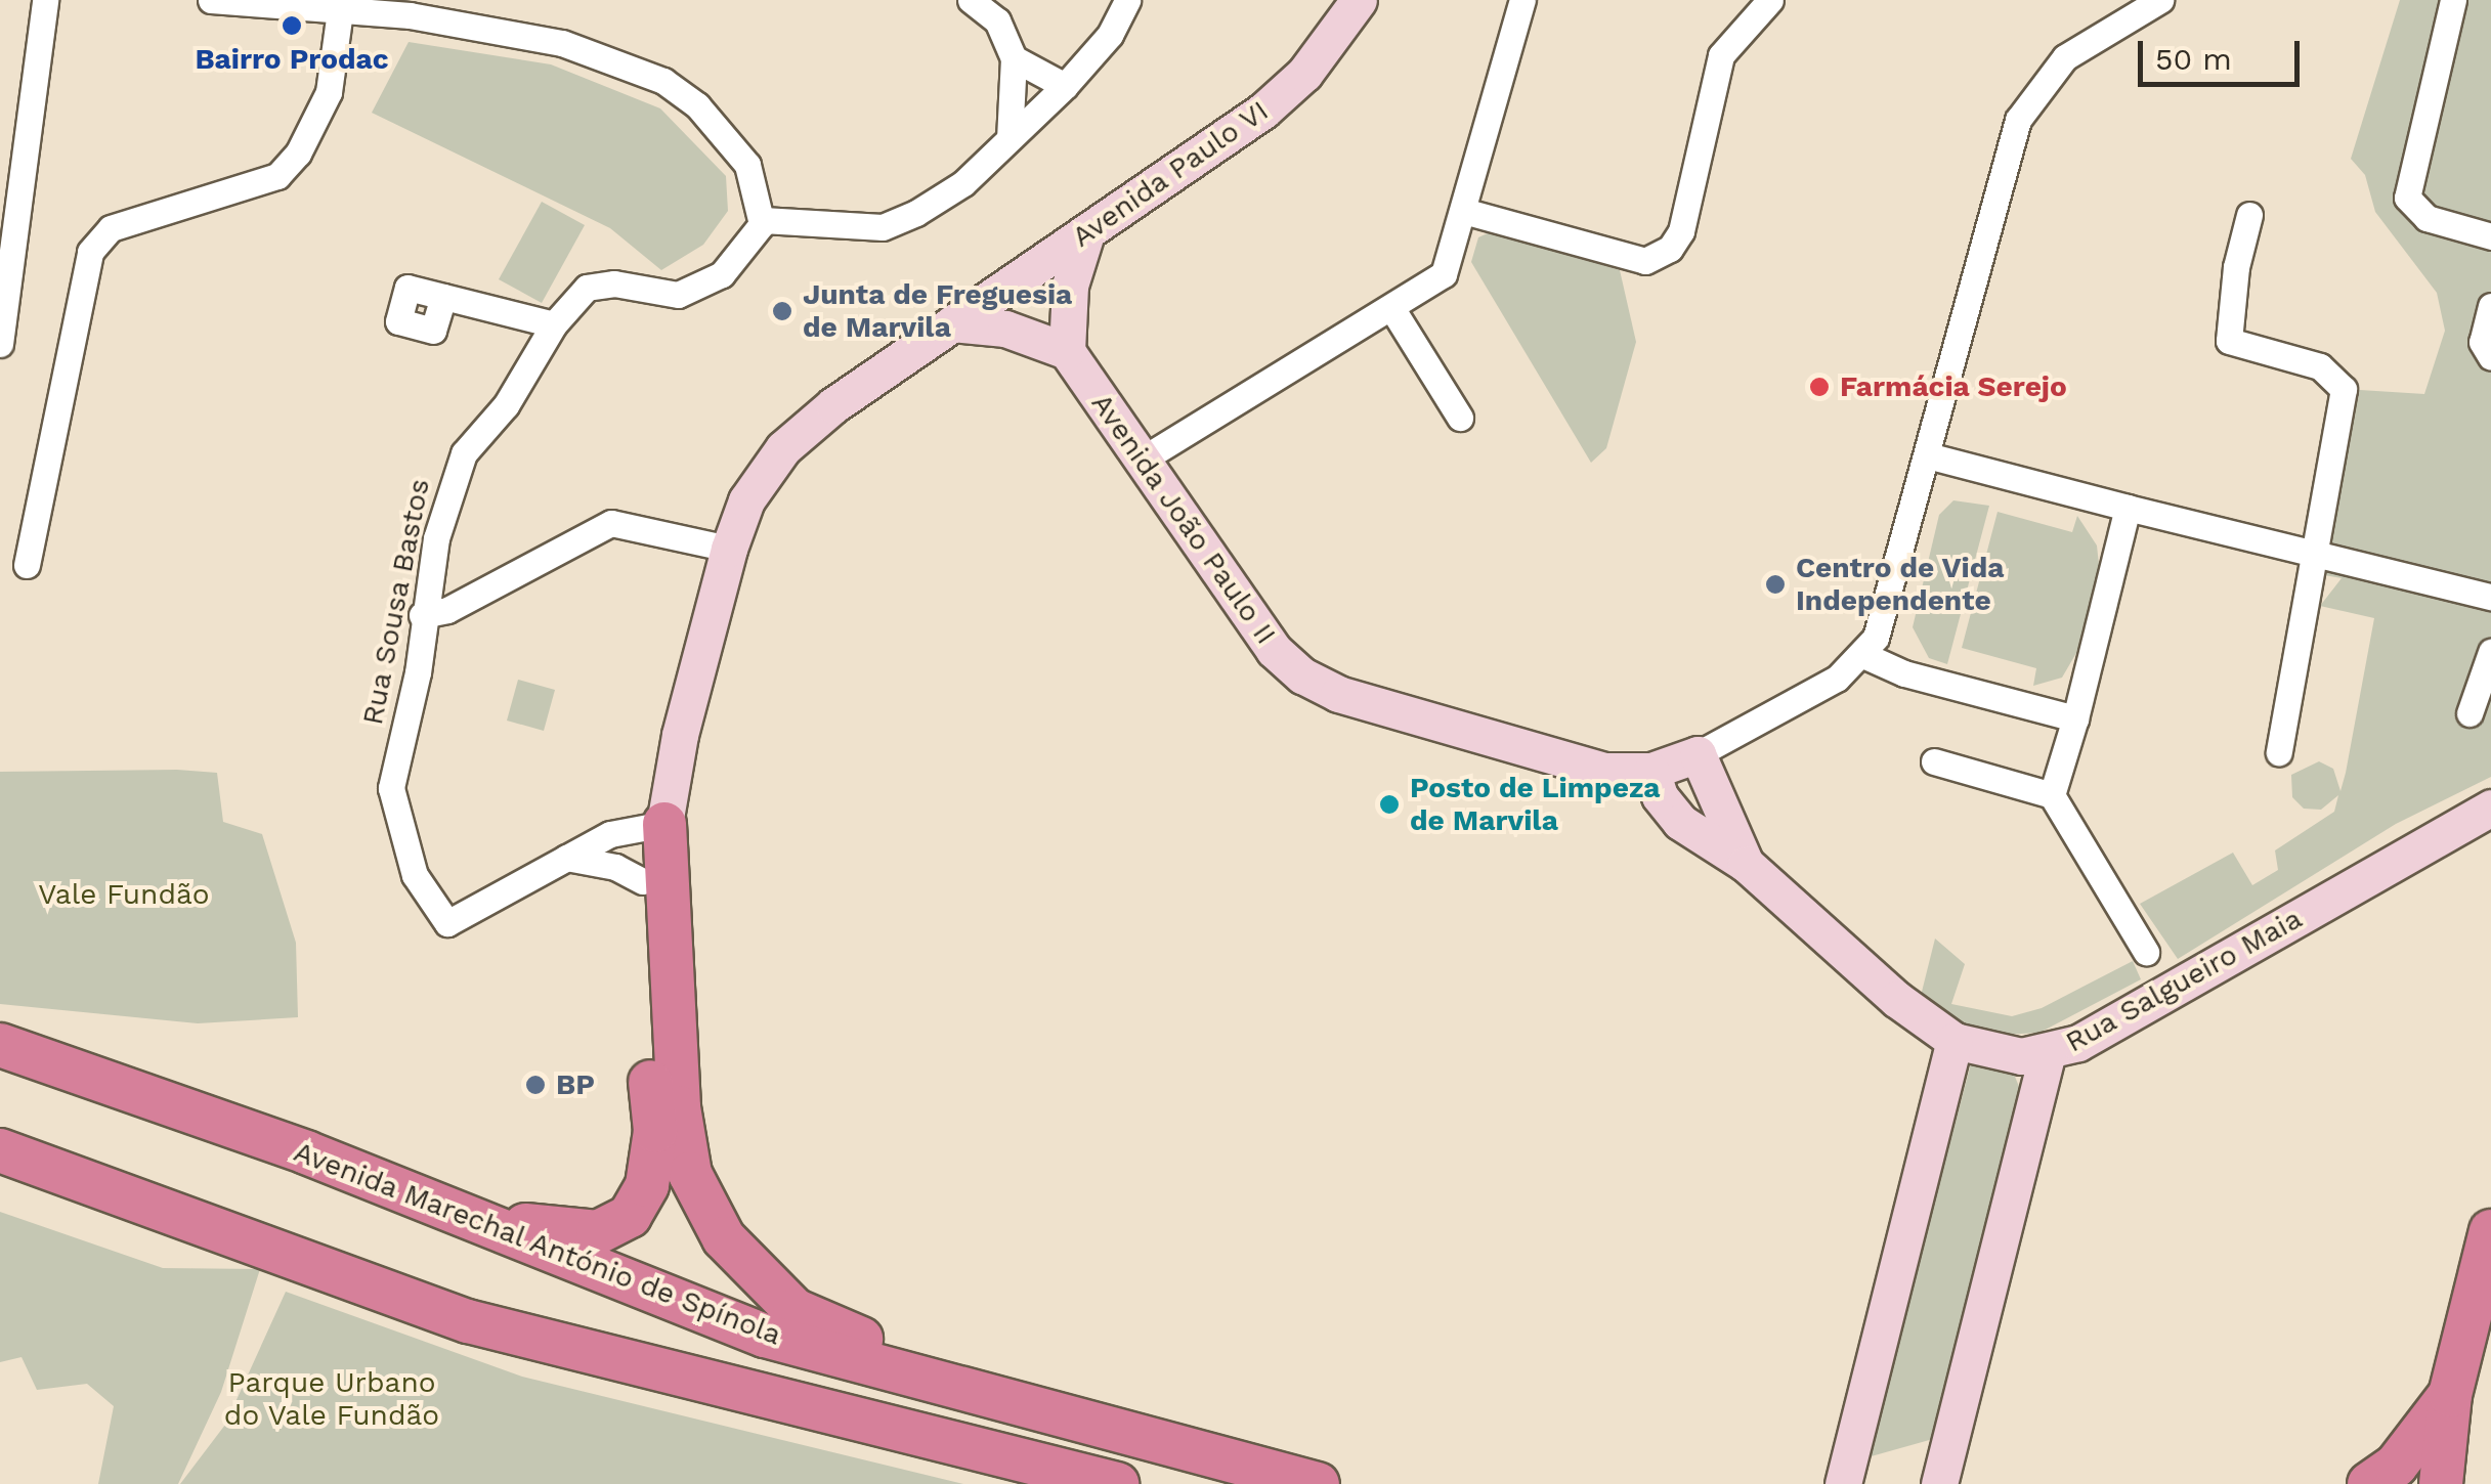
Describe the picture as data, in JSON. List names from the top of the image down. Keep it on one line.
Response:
{"streets":{"highway":["Avenida Marechal António de Spínola"],"main road":["Avenida Paulo VI","Avenida João Paulo II","Rua Salgueiro Maia"],"street":["Rua Sousa Bastos"]},"crossings":[["Avenida João Paulo II","Rua Salgueiro Maia"]],"parks":["Vale Fundão","Parque Urbano do Vale Fundão"],"places":["Bairro Prodac","Junta de Freguesia de Marvila","Farmácia Serejo","Centro de Vida Independente","Posto de Limpeza de Marvila","BP"],"scale_bar":"50 m"}
